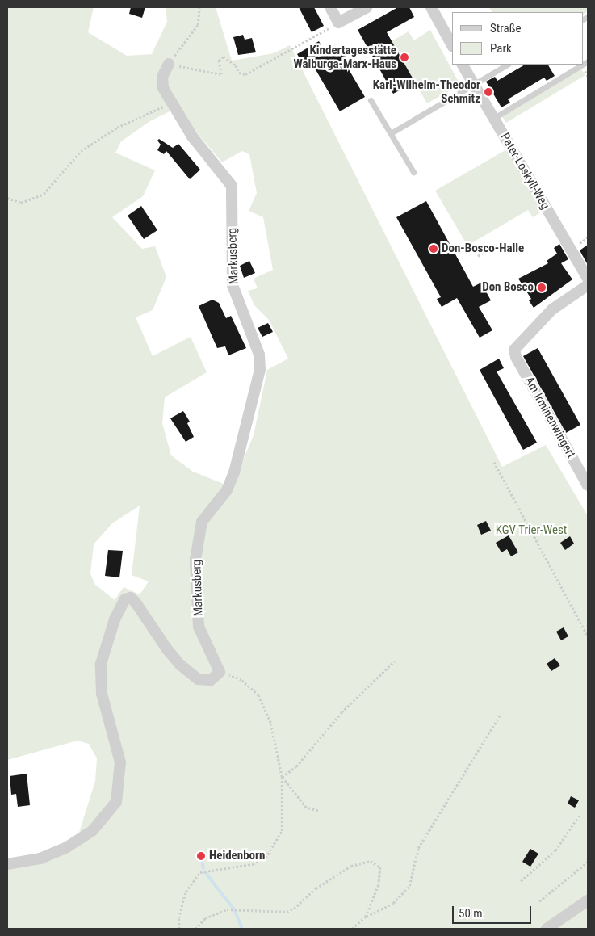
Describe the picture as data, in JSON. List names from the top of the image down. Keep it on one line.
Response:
{"streets":{"street":["Pater-Loskyll-Weg","Markusberg","Am Irminenwingert"]},"parks":["KGV Trier-West"],"places":["Kindertagesstätte Walburga-Marx-Haus","Karl-Wilhelm-Theodor Schmitz","Don-Bosco-Halle","Don Bosco","Heidenborn"],"legend":["Straße","Park"],"scale_bar":"50 m"}
